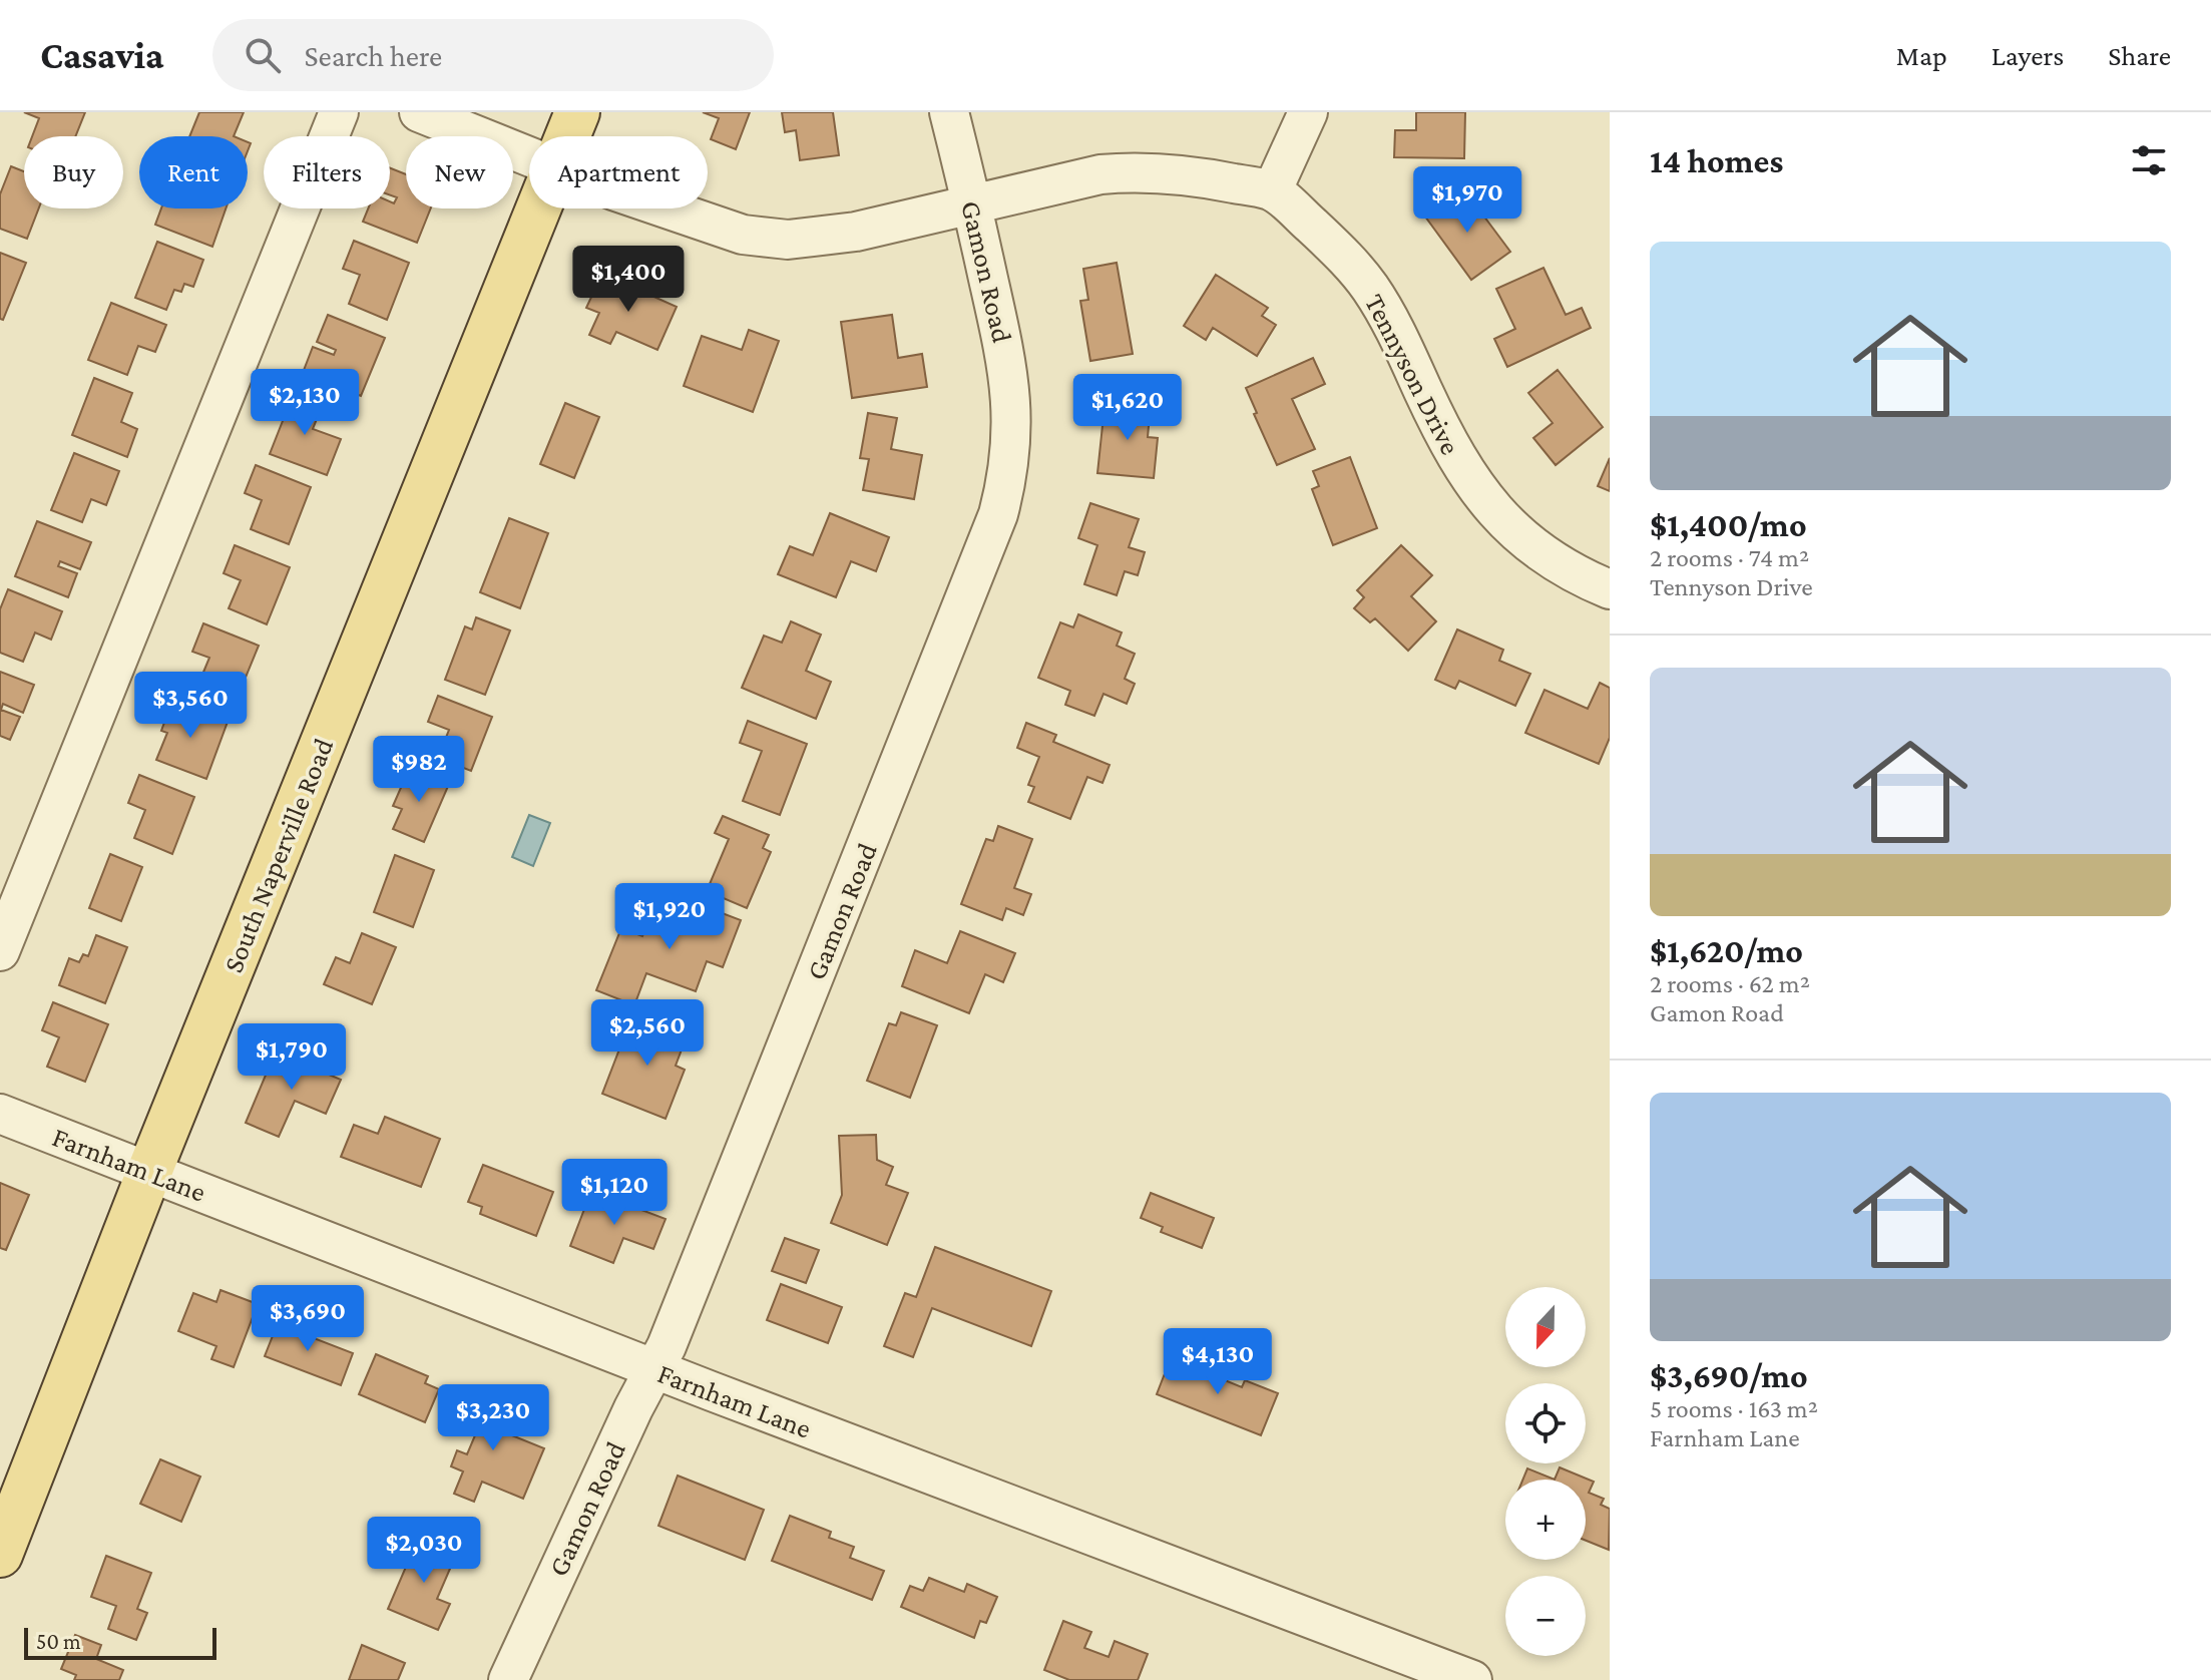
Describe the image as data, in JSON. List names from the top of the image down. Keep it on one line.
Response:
{"streets":{"main road":["South Naperville Road"],"street":["Gamon Road","Tennyson Drive","Farnham Lane"]},"crossings":[["Gamon Road","Tennyson Drive"],["Gamon Road","Farnham Lane"],["South Naperville Road","Farnham Lane"]],"scale_bar":"50 m","north":"bottom","page":{"header":"Casavia","search":"Search here","nav":["Map","Layers","Share"],"heading":"14 homes","chip":["Buy","Rent","Filters","New","Apartment"],"price":["$1,970","$1,400","$2,130","$1,620","$3,560","$982","$1,920","$2,560","$1,790","$1,120","$3,690","$4,130","$3,230","$2,030"],"list":[{"name":"$1,400/mo","note":"2 rooms · 74 m² · Tennyson Drive"},{"name":"$1,620/mo","note":"2 rooms · 62 m² · Gamon Road"},{"name":"$3,690/mo","note":"5 rooms · 163 m² · Farnham Lane"}],"map_buttons":["+","−"],"scale":"50 m"}}
